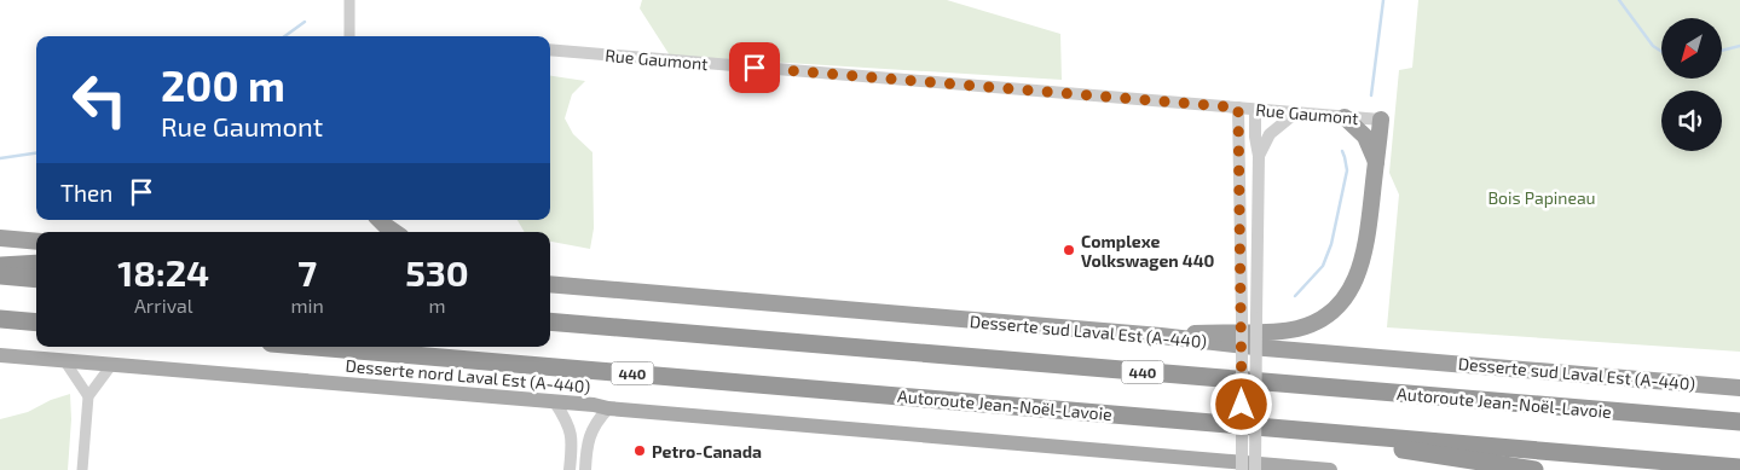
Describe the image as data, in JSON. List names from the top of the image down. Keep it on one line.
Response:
{"streets":{"highway":["Desserte sud Laval Est (A-440)","440","Autoroute Jean-Noël-Lavoie"],"main road":["Desserte nord Laval Est (A-440)"],"street":["Rue Gaumont"]},"parks":["Bois Papineau"],"places":["Complexe Volkswagen 440","Petro-Canada"],"north":"bottom left","page":{"turn":["200 m","Rue Gaumont"],"then":"Then","eta":["18:24","Arrival","7","min","530","m"]}}
